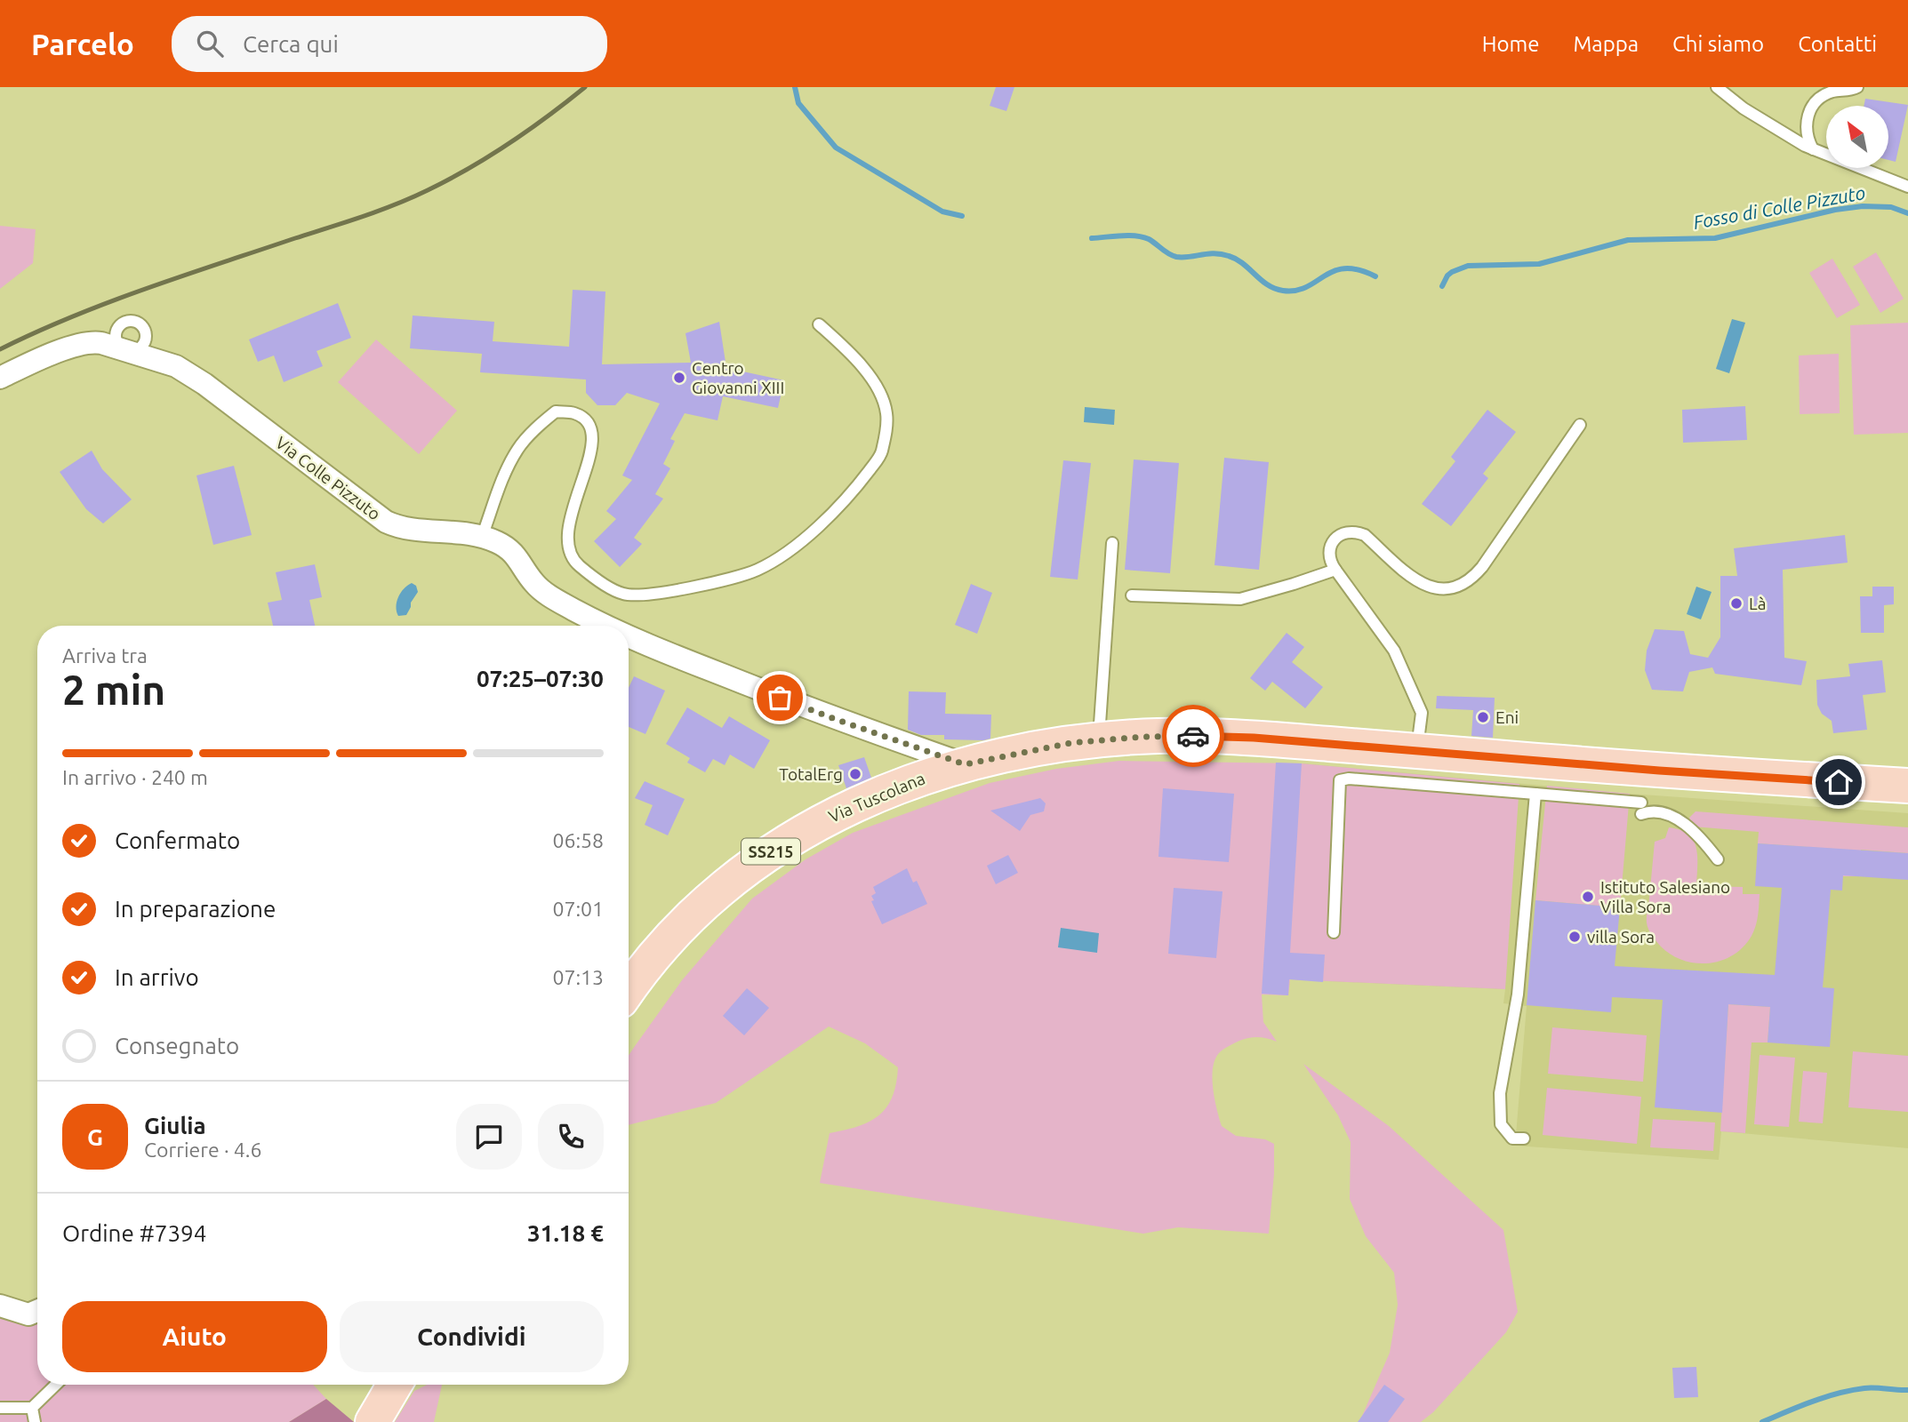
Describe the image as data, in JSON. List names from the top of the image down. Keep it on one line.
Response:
{"streets":{"main road":["Via Tuscolana","SS215"],"street":["Via Colle Pizzuto"]},"crossings":[["Via Colle Pizzuto","Via Tuscolana"]],"water":["Fosso di Colle Pizzuto"],"places":["Centro Giovanni XIII","Là","Eni","TotalErg","Istituto Salesiano Villa Sora","villa Sora"],"north":"top left","page":{"header":"Parcelo","search":"Cerca qui","nav":["Home","Mappa","Chi siamo","Contatti"],"heading":["2 min","Arriva tra","07:25–07:30"],"panel":["Giulia","Corriere · 4.6","Ordine #7394","31.18 €"],"bar":"In arrivo · 240 m","list":[["Confermato","06:58"],["In preparazione","07:01"],["In arrivo","07:13"],"Consegnato"],"round":"G","buttons":["Aiuto","Condividi"]}}
